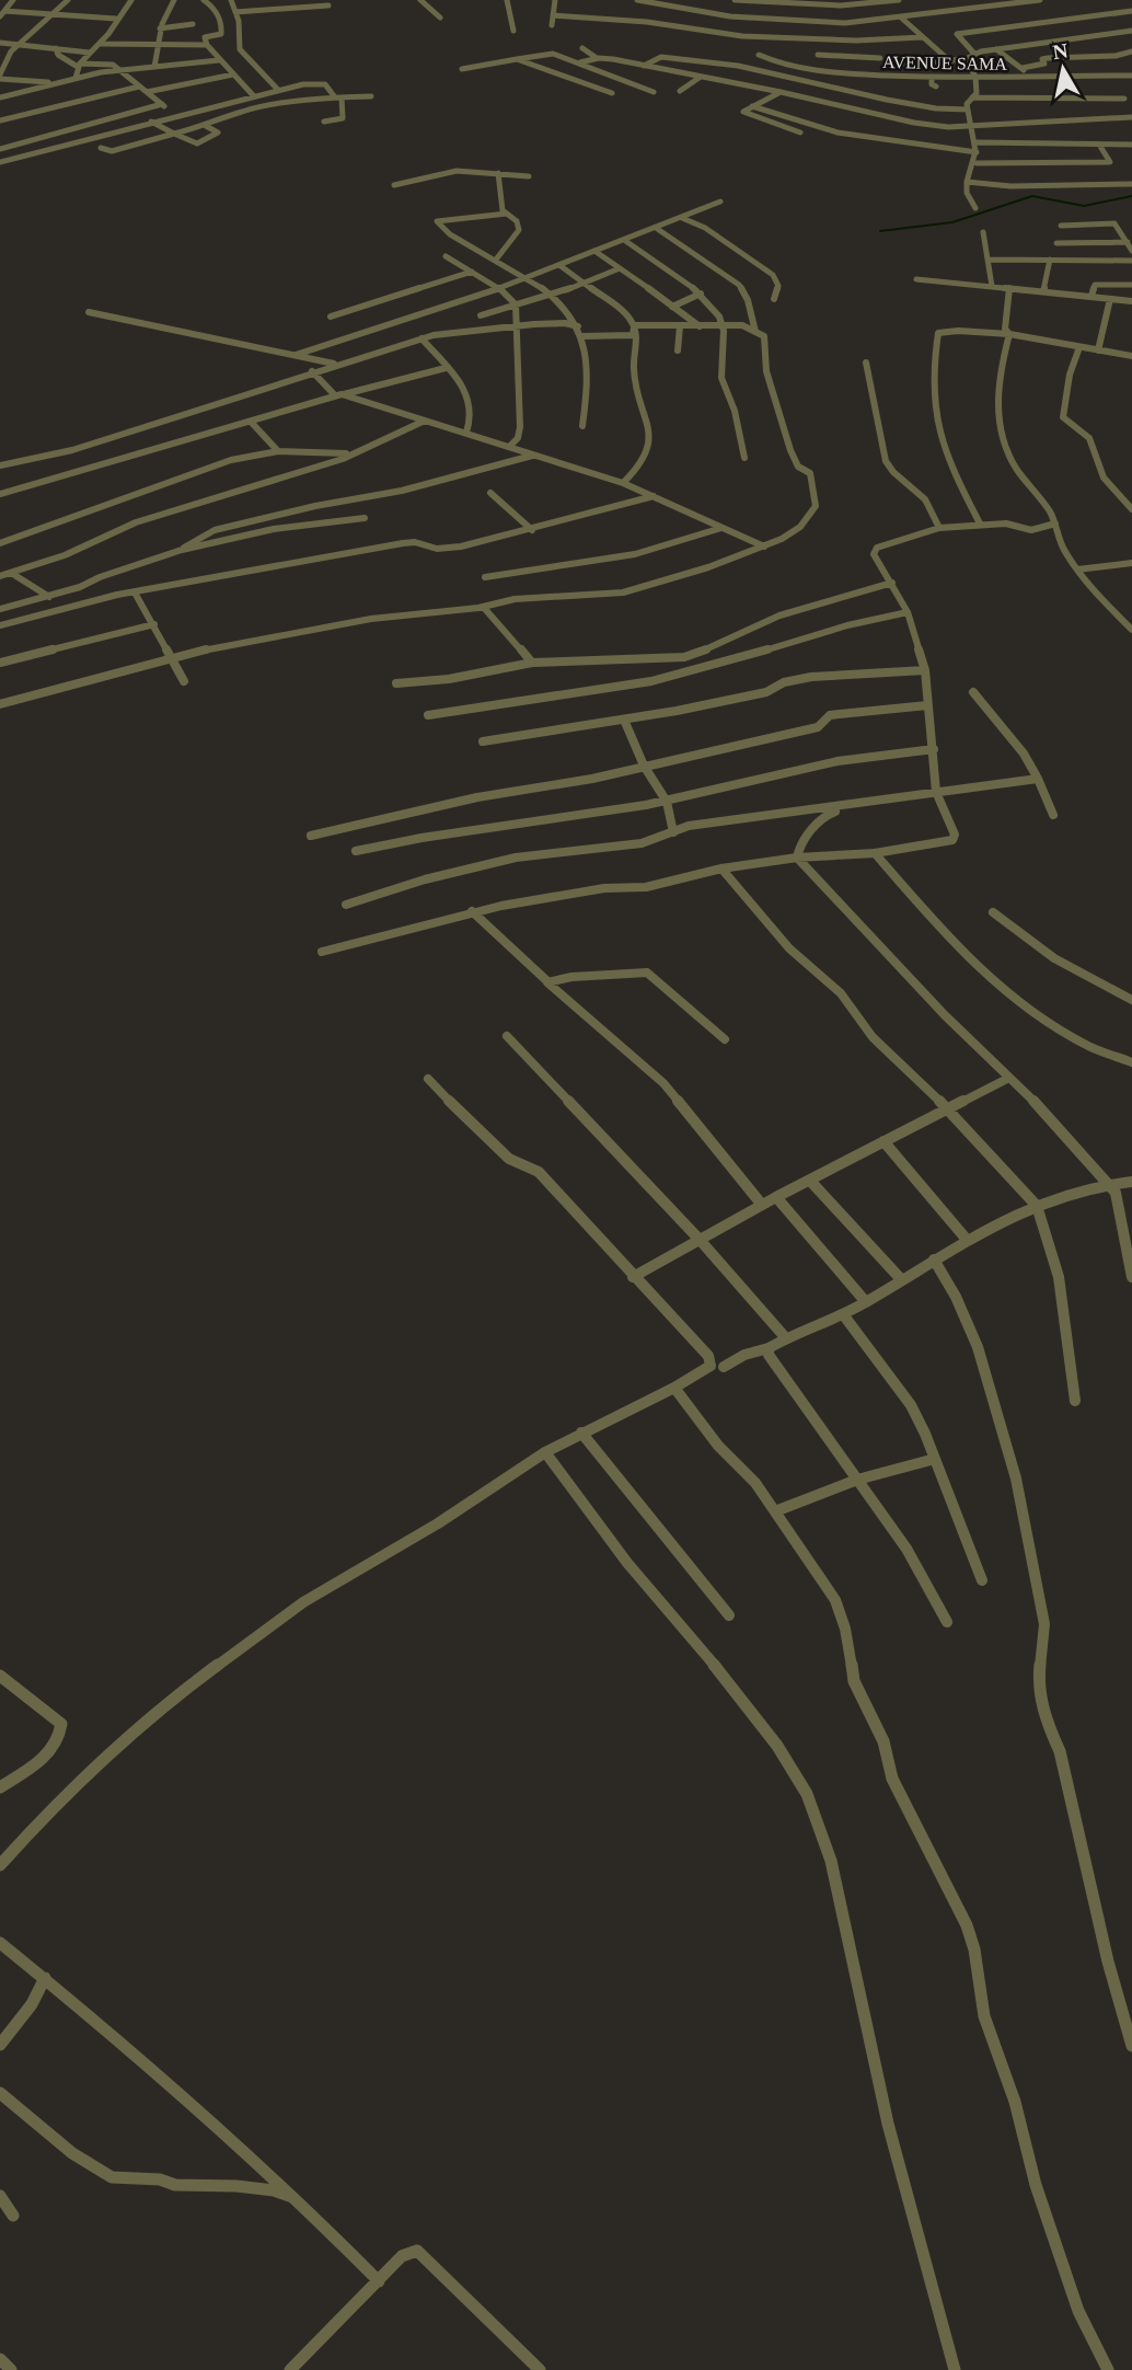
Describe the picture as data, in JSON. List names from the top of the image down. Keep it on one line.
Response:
{"streets":{"street":["AVENUE SAMA"]},"north":"top"}
